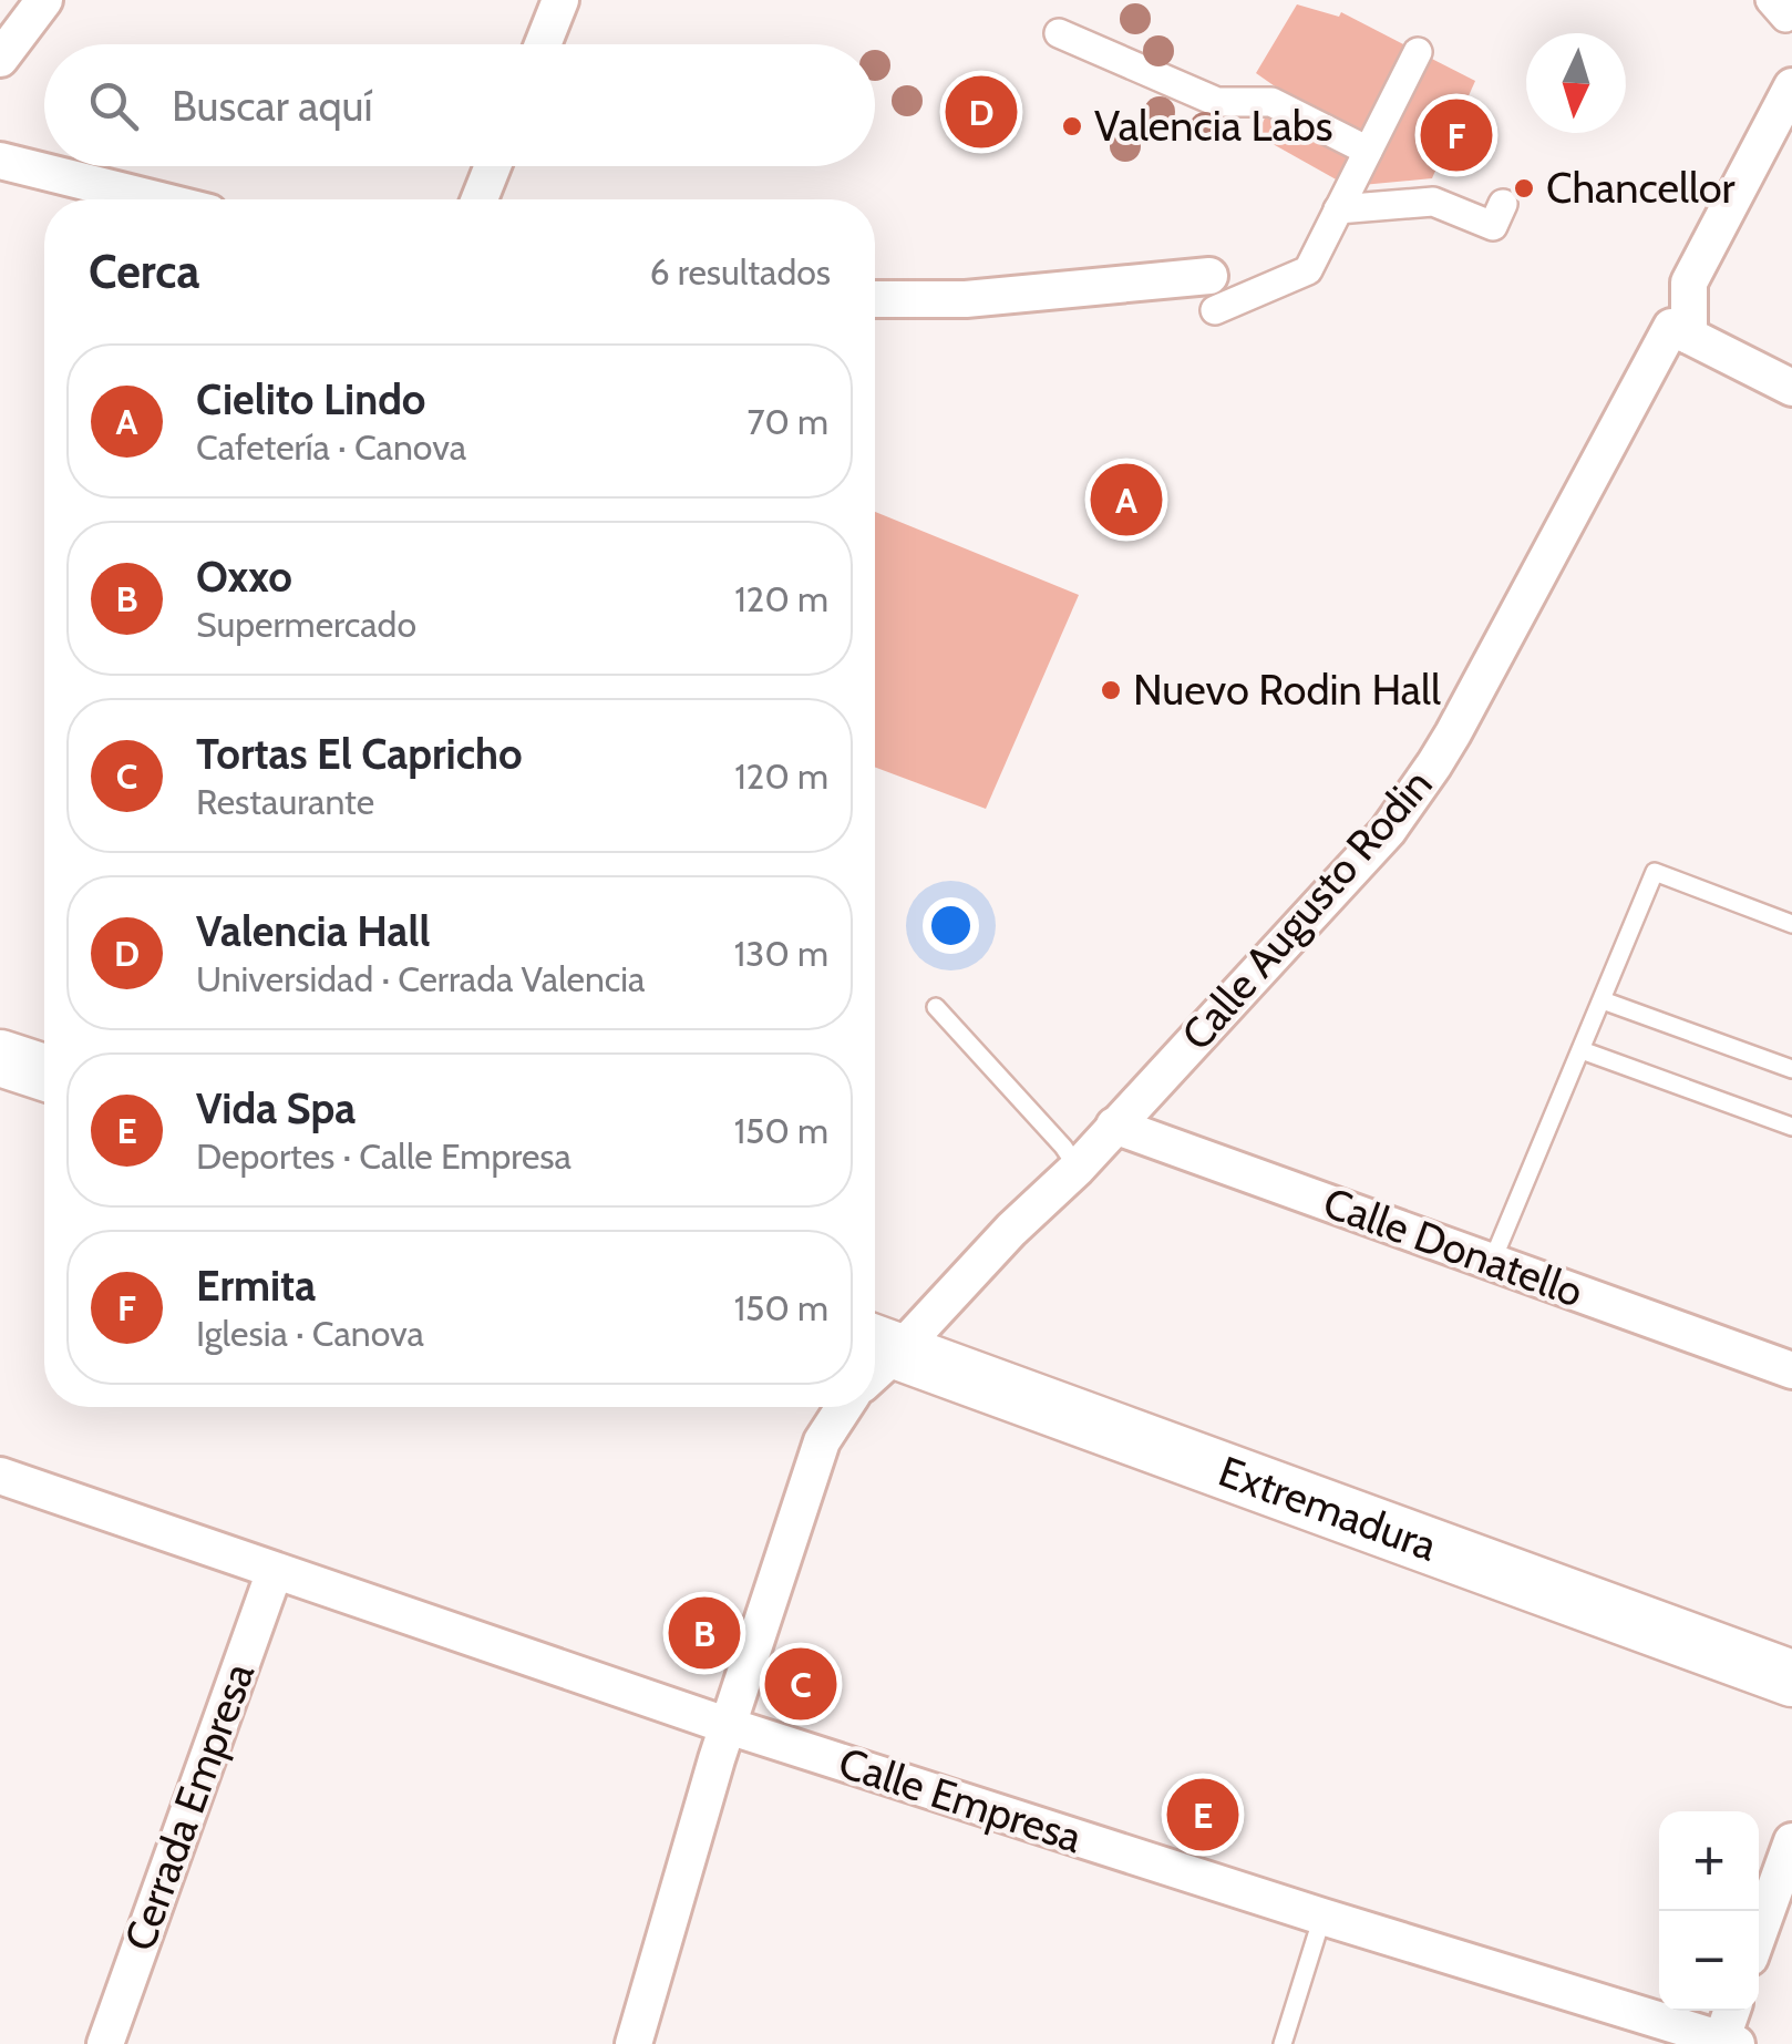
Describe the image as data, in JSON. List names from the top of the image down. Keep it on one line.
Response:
{"streets":{"main road":["Extremadura"],"street":["Calle Augusto Rodin","Calle Donatello","Calle Empresa","Cerrada Empresa"]},"crossings":[["Calle Augusto Rodin","Calle Donatello"],["Calle Empresa","Cerrada Empresa"]],"places":["Valencia Labs","Chancellor","Nuevo Rodin Hall"],"north":"bottom","page":{"search":"Buscar aquí","pins":["D","F","A","B","C","E"],"heading":["Cerca","6 resultados"],"list":[{"mark":"A","name":"Cielito Lindo","note":"Cafetería · Canova","value":"70 m"},{"mark":"B","name":"Oxxo","note":"Supermercado","value":"120 m"},{"mark":"C","name":"Tortas El Capricho","note":"Restaurante","value":"120 m"},{"mark":"D","name":"Valencia Hall","note":"Universidad · Cerrada Valencia","value":"130 m"},{"mark":"E","name":"Vida Spa","note":"Deportes · Calle Empresa","value":"150 m"},{"mark":"F","name":"Ermita","note":"Iglesia · Canova","value":"150 m"}],"map_buttons":["+","−"]}}
